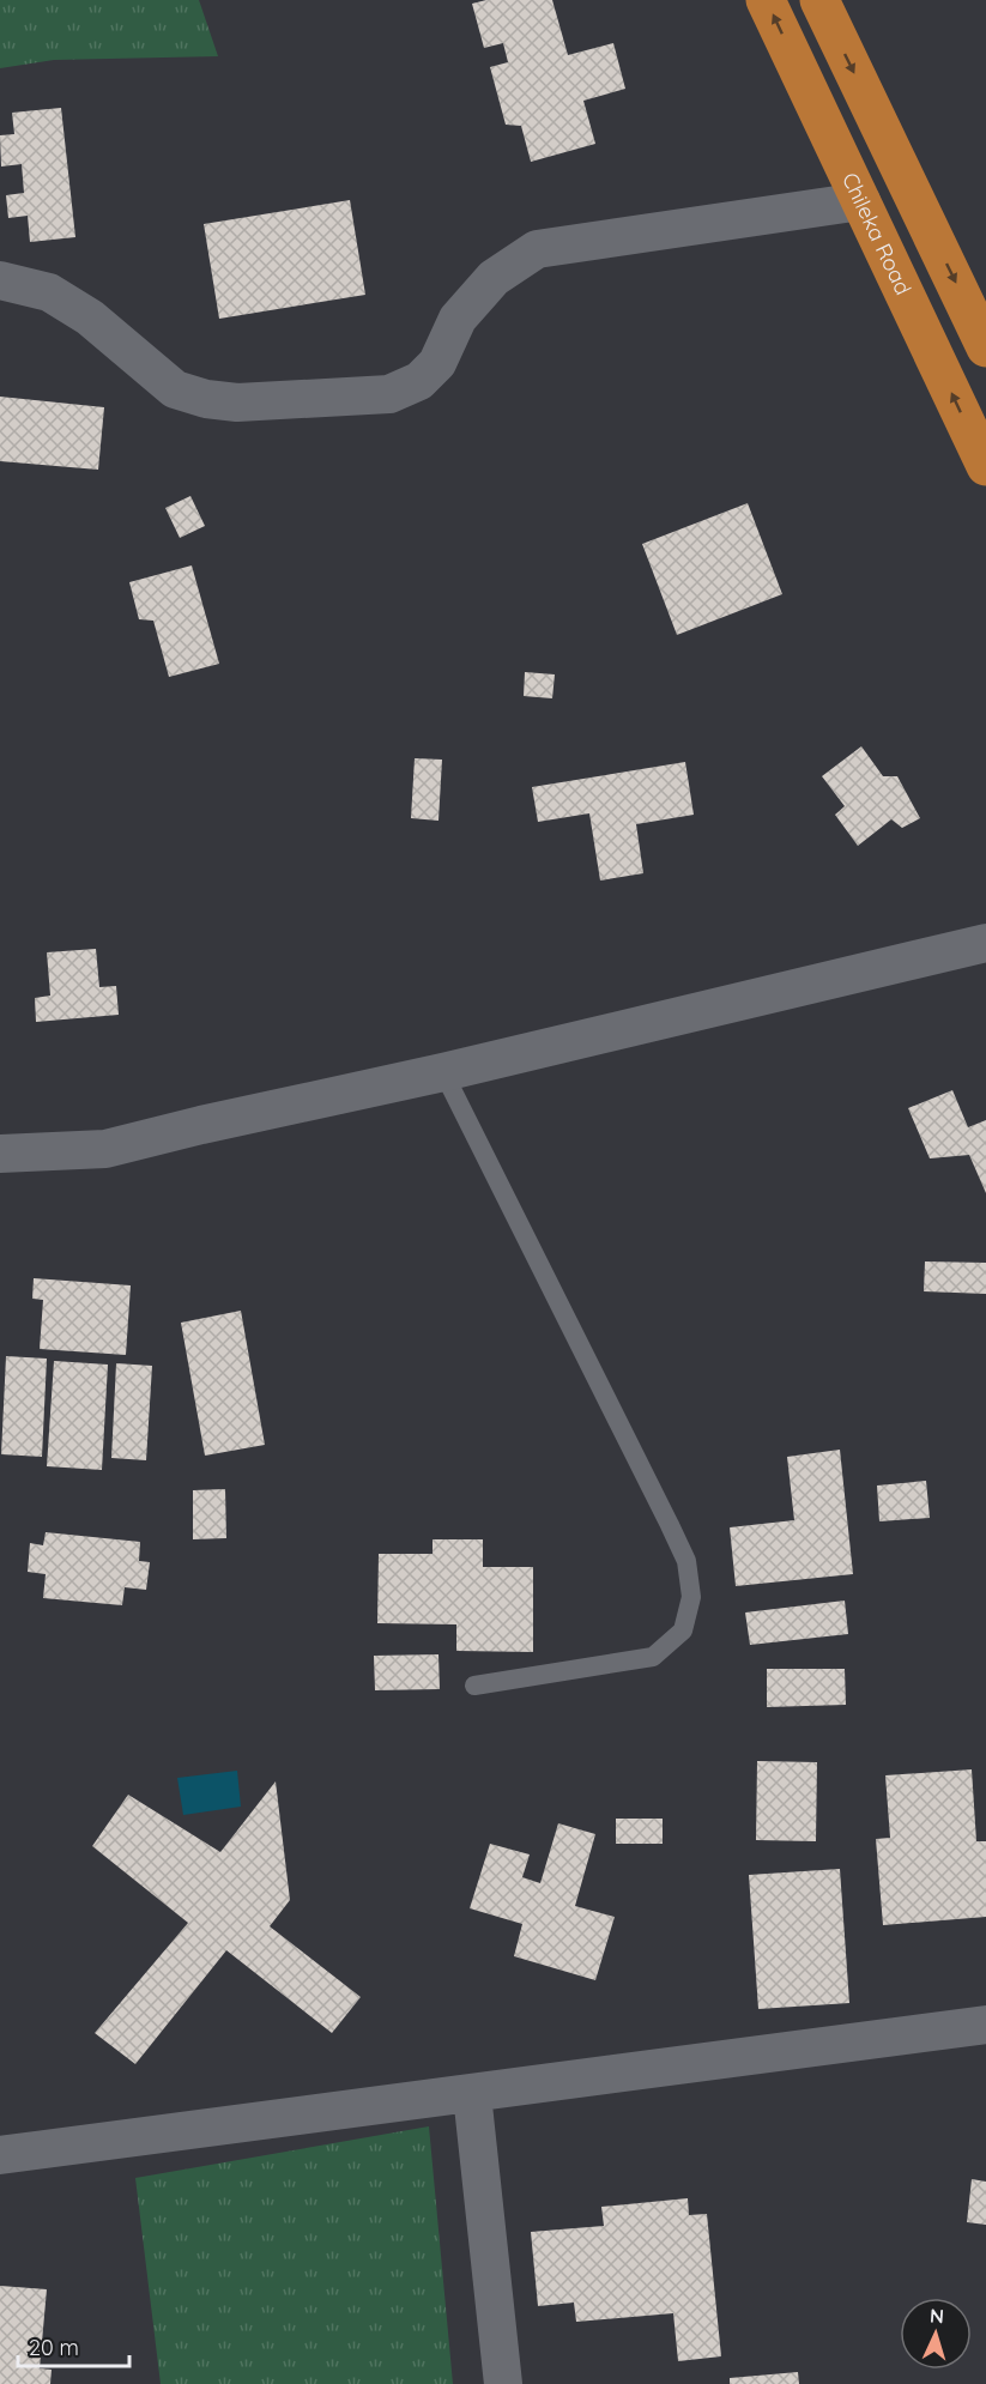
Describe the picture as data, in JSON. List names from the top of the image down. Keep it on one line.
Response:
{"streets":{"highway":["Chileka Road"]},"scale_bar":"20 m","north":"top"}
